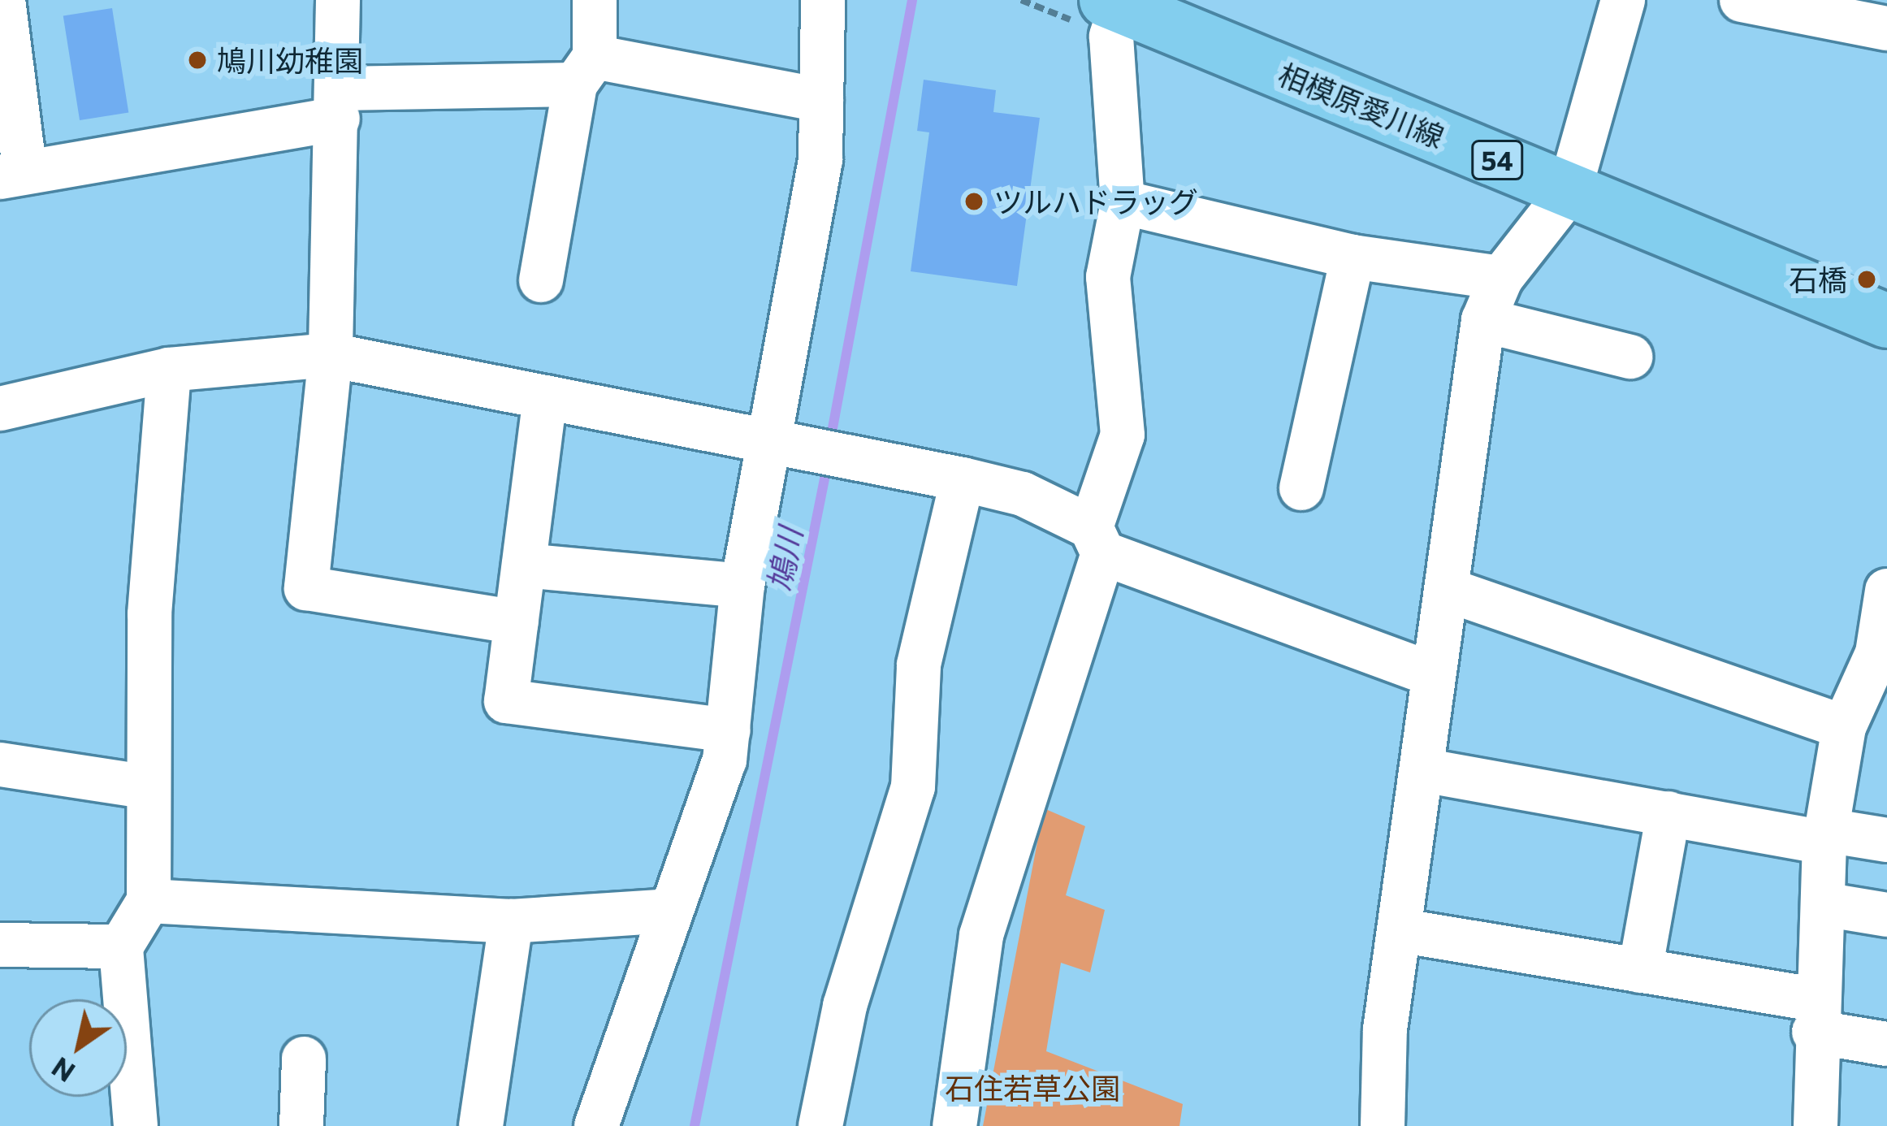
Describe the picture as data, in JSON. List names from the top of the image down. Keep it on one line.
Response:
{"streets":{"main road":["相模原愛川線","54"]},"water":["鳩川"],"parks":["石住若草公園"],"places":["鳩川幼稚園","ツルハドラッグ","石橋"],"north":"bottom left"}
